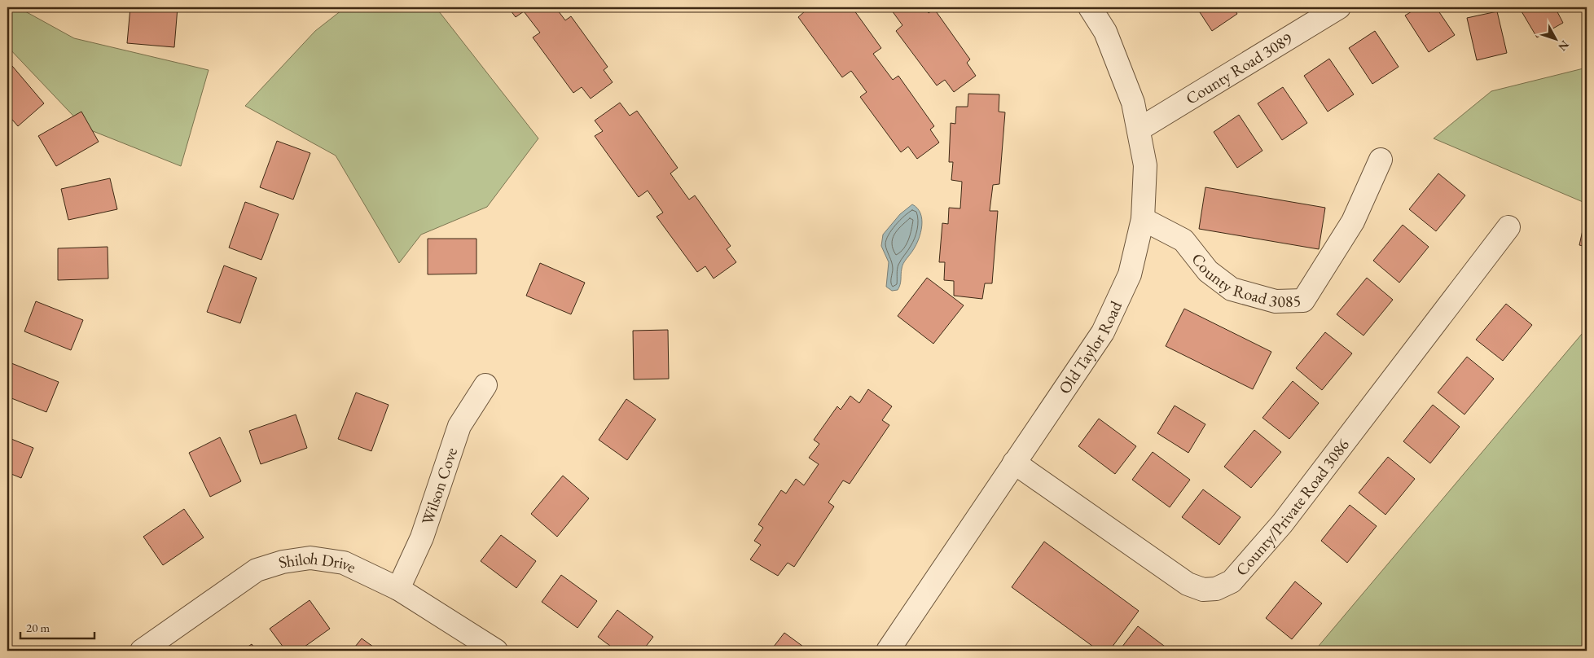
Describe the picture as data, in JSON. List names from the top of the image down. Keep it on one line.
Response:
{"streets":{"street":["County Road 3089","County Road 3085","Old Taylor Road","Wilson Cove","County/Private Road 3086","Shiloh Drive"]},"crossings":[["County Road 3089","Old Taylor Road"],["County Road 3085","Old Taylor Road"],["Old Taylor Road","County/Private Road 3086"],["Wilson Cove","Shiloh Drive"]],"scale_bar":"20 m","north":"bottom right"}
